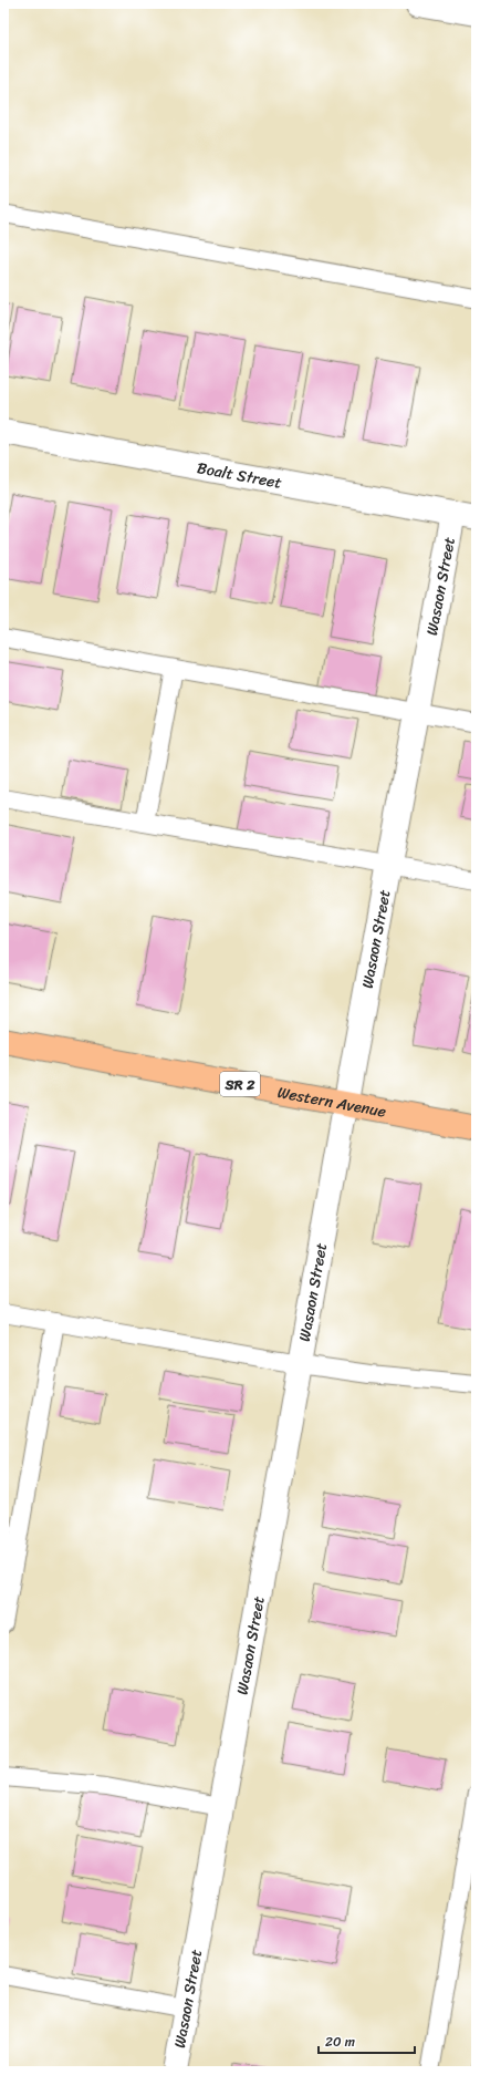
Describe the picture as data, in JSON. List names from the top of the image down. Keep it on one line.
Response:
{"streets":{"main road":["SR 2","Western Avenue"],"street":["Boalt Street","Wasaon Street"]},"crossings":[["Boalt Street","Wasaon Street"],["Wasaon Street","Western Avenue"]],"scale_bar":"20 m"}
